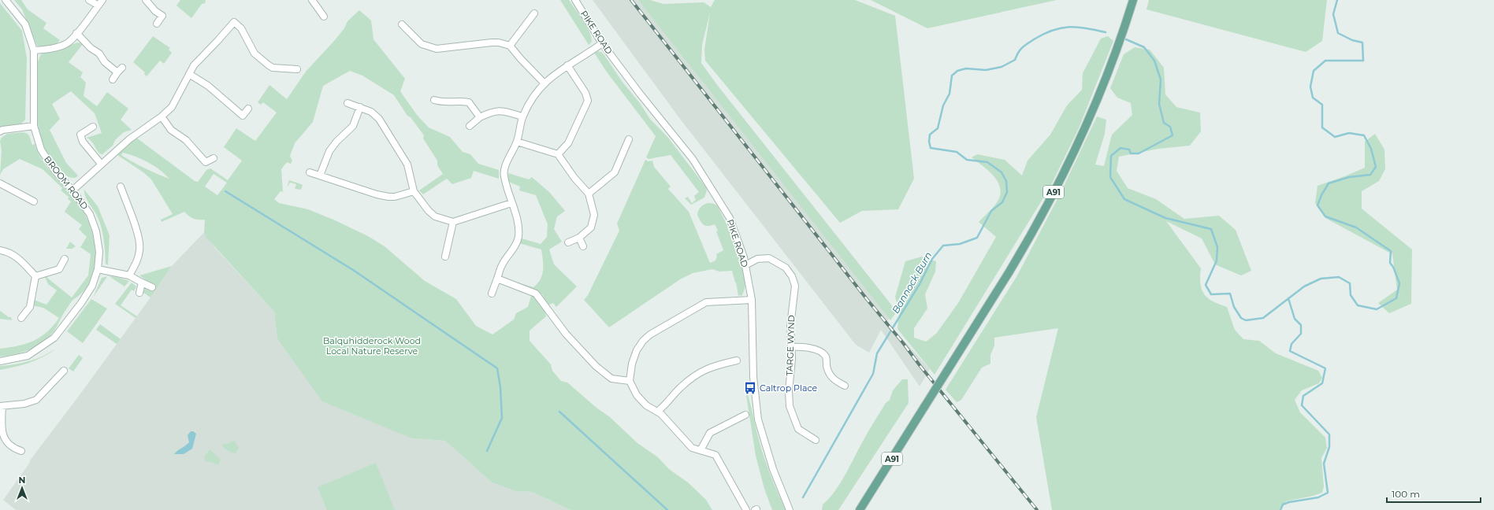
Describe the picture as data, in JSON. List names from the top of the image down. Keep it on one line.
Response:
{"streets":{"main road":["A91"],"street":["PIKE ROAD","BROOM ROAD","TARGE WYND"]},"crossings":[["PIKE ROAD","TARGE WYND"]],"water":["Bannock Burn"],"parks":["Balquhidderock Wood Local Nature Reserve"],"places":{"bus stop":["Caltrop Place"]},"scale_bar":"100 m","north":"top"}
